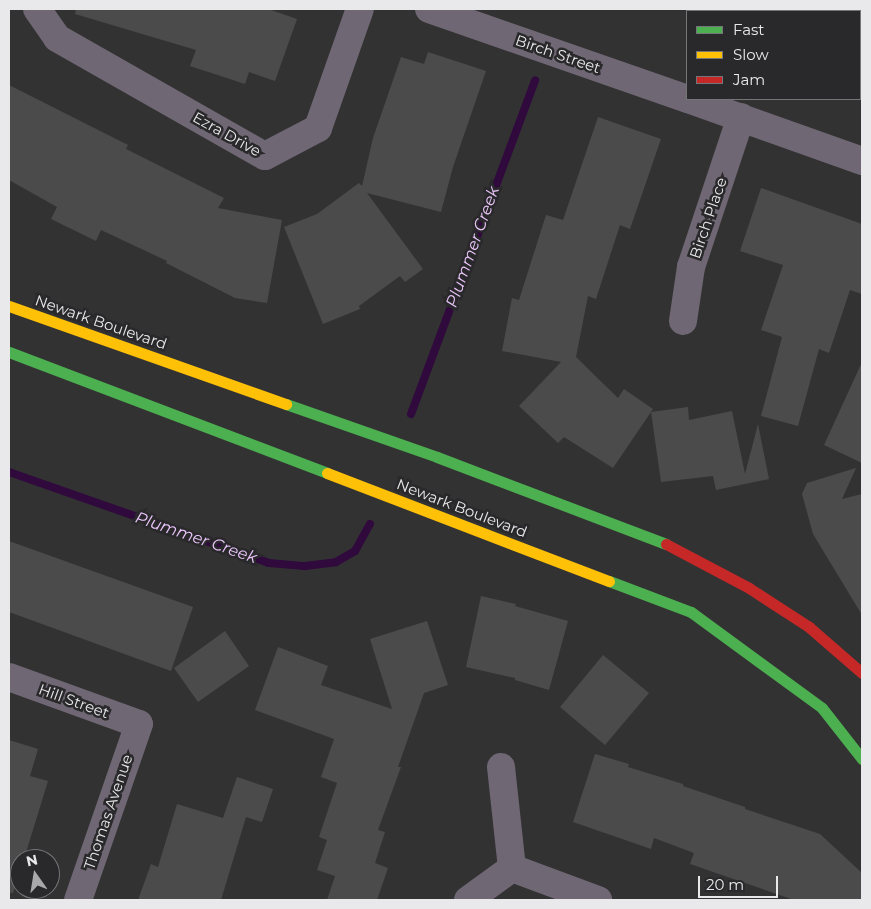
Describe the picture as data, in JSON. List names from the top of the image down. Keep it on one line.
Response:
{"streets":{"main road":["Newark Boulevard"],"street":["Birch Street","Ezra Drive","Birch Place","Hill Street","Thomas Avenue"]},"crossings":[["Birch Street","Birch Place"],["Hill Street","Thomas Avenue"]],"water":["Plummer Creek"],"legend":["Fast","Slow","Jam"],"scale_bar":"20 m","north":"top"}
